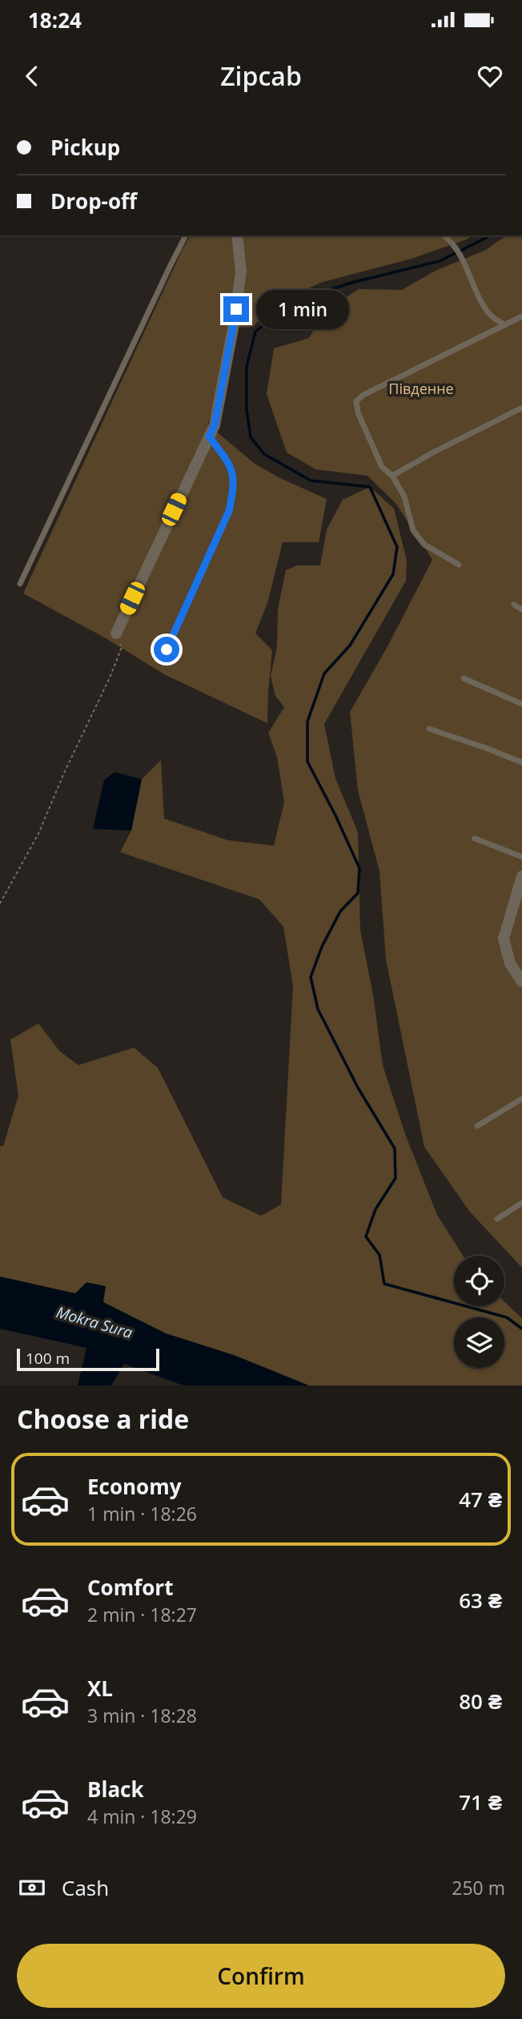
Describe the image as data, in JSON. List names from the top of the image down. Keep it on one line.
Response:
{"water":["Mokra Sura"],"parks":["Південне"],"scale_bar":"100 m","page":{"status":"18:24","header":"Zipcab","banner":["Pickup","Drop-off"],"bubble":"1 min","scale":"100 m","heading":"Choose a ride","list":[{"name":"Economy","note":"1 min · 18:26","value":"47 ₴"},{"name":"Comfort","note":"2 min · 18:27","value":"63 ₴"},{"name":"XL","note":"3 min · 18:28","value":"80 ₴"},{"name":"Black","note":"4 min · 18:29","value":"71 ₴"}],"pay":["Cash","250 m"],"buttons":"Confirm"}}
